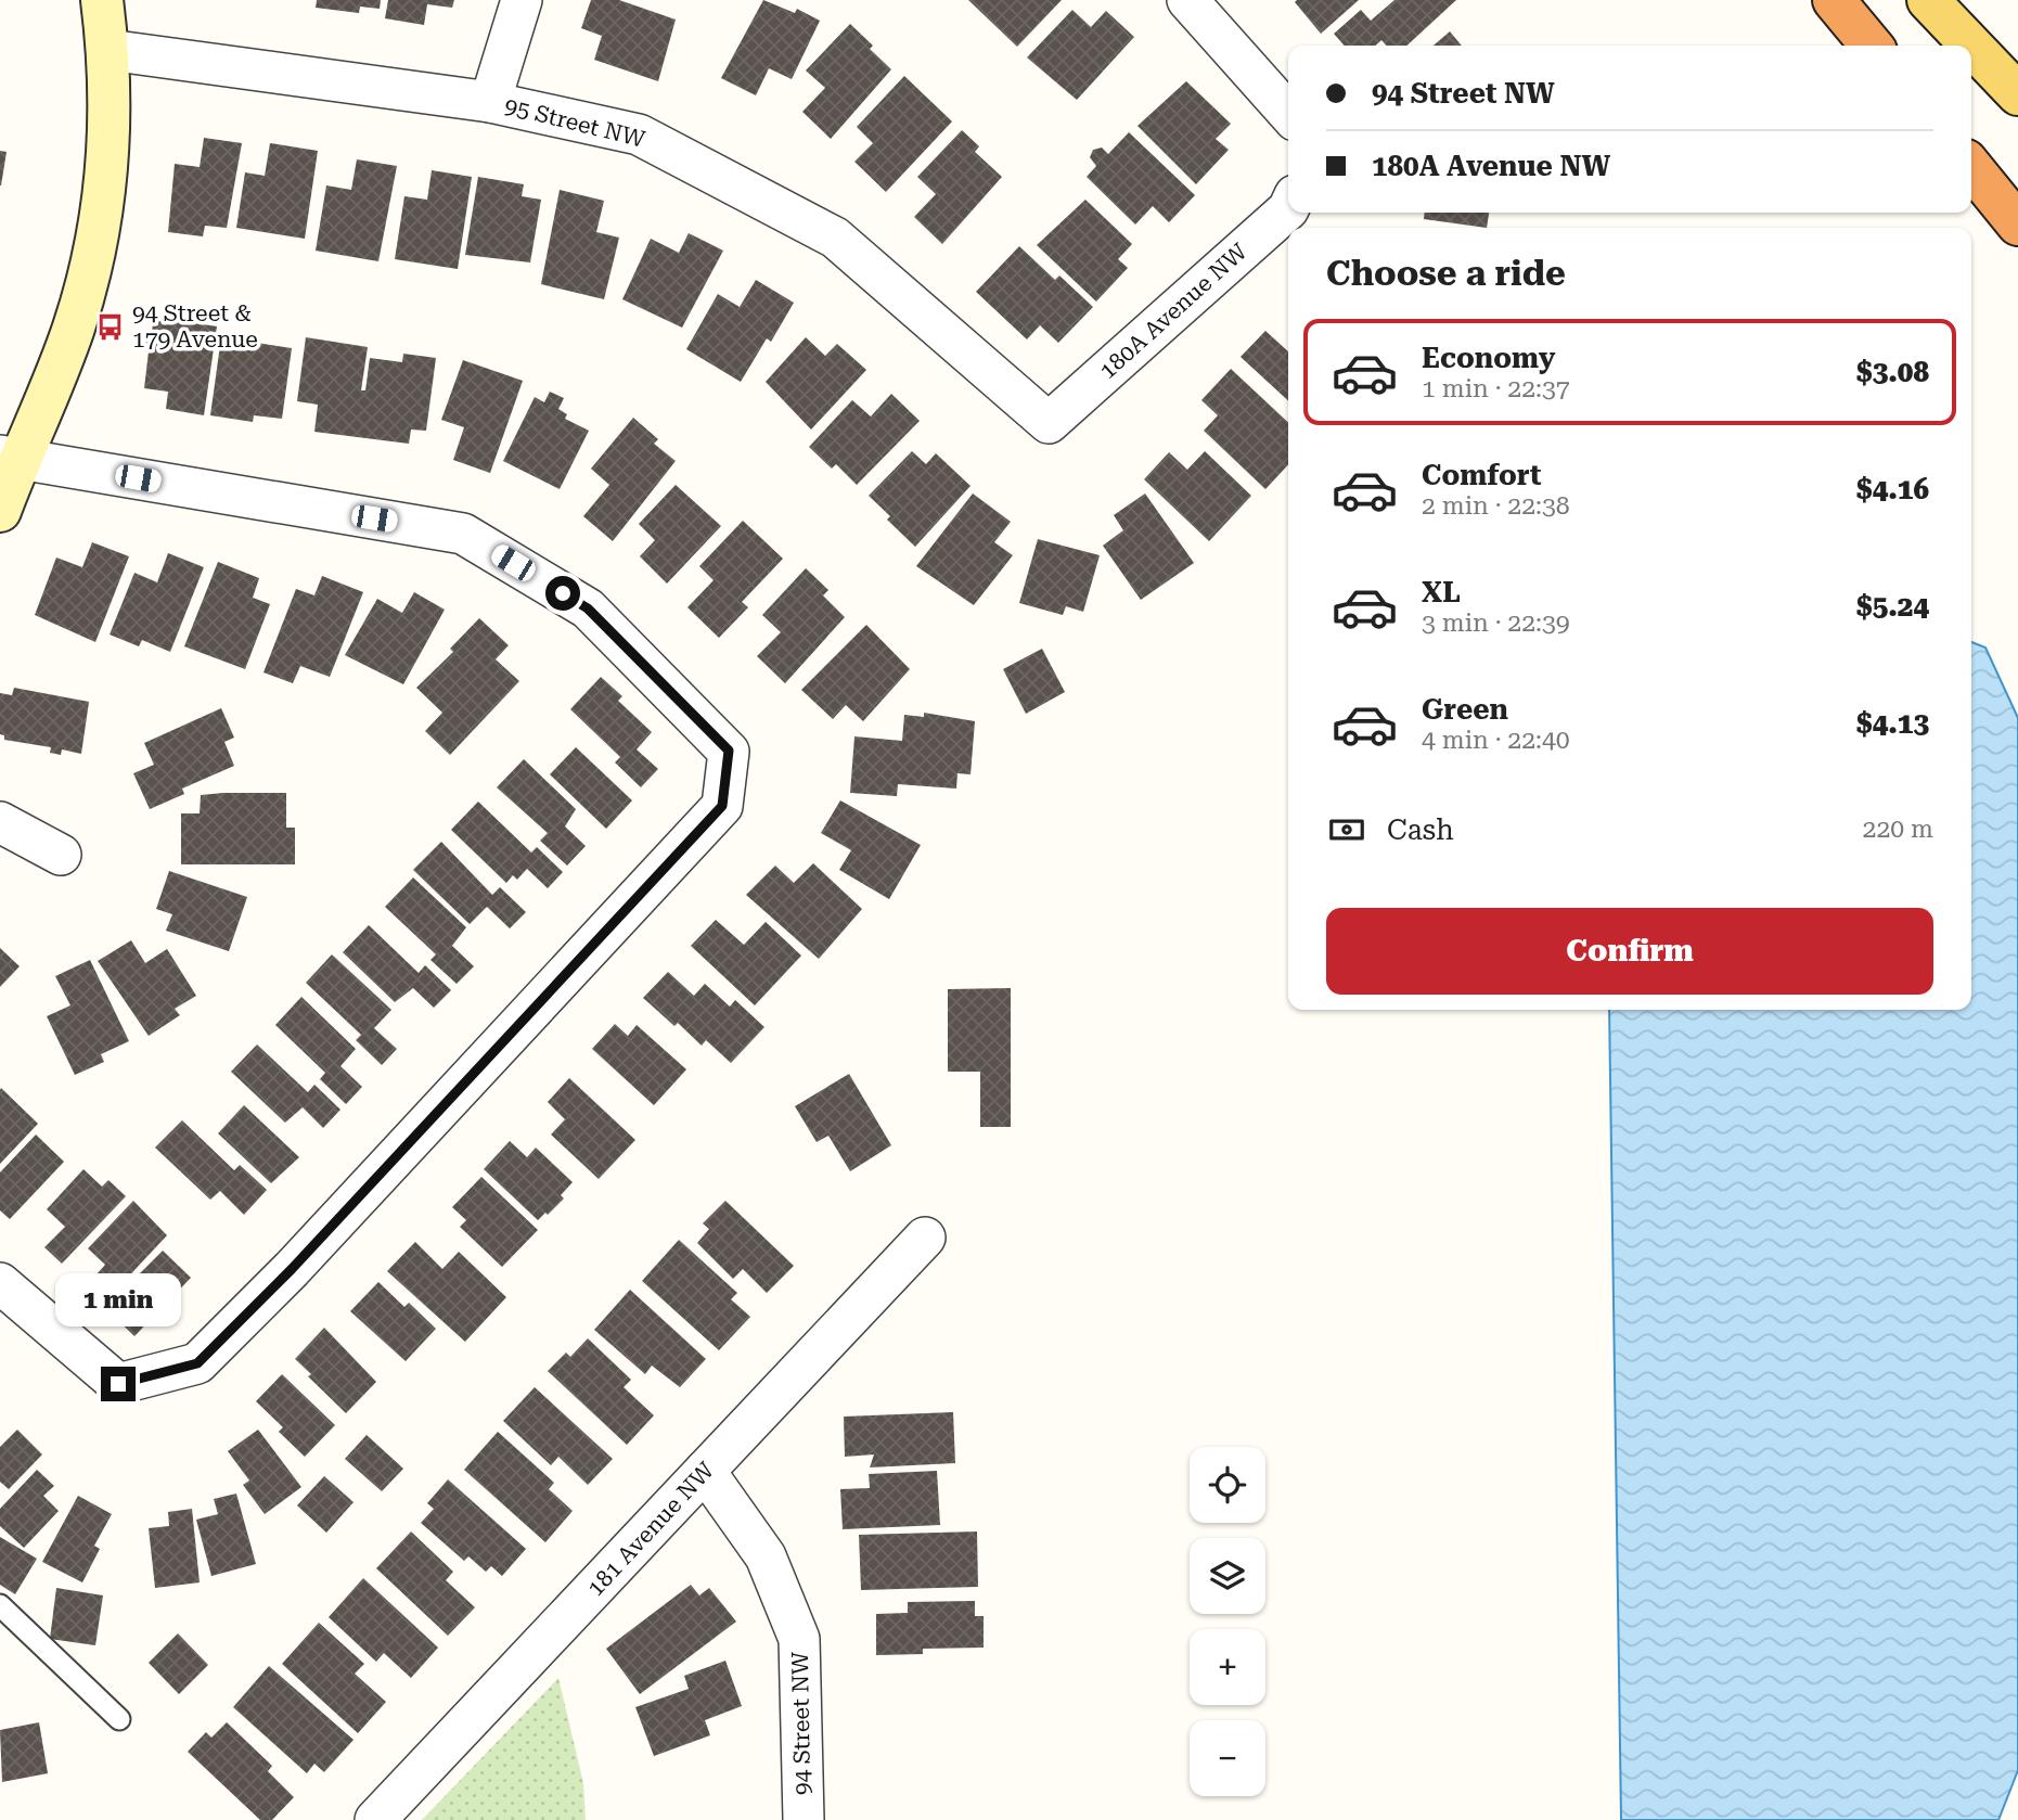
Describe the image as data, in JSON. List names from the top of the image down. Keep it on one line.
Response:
{"streets":{"street":["95 Street NW","180A Avenue NW","181 Avenue NW","94 Street NW"]},"crossings":[["95 Street NW","180A Avenue NW"],["181 Avenue NW","94 Street NW"]],"places":{"bus stop":["94 Street & 179 Avenue"]},"page":{"banner":["94 Street NW","180A Avenue NW"],"heading":"Choose a ride","list":[{"name":"Economy","note":"1 min · 22:37","value":"$3.08"},{"name":"Comfort","note":"2 min · 22:38","value":"$4.16"},{"name":"XL","note":"3 min · 22:39","value":"$5.24"},{"name":"Green","note":"4 min · 22:40","value":"$4.13"}],"pay":["Cash","220 m"],"buttons":"Confirm","bubble":"1 min","map_buttons":["+","−"]}}
